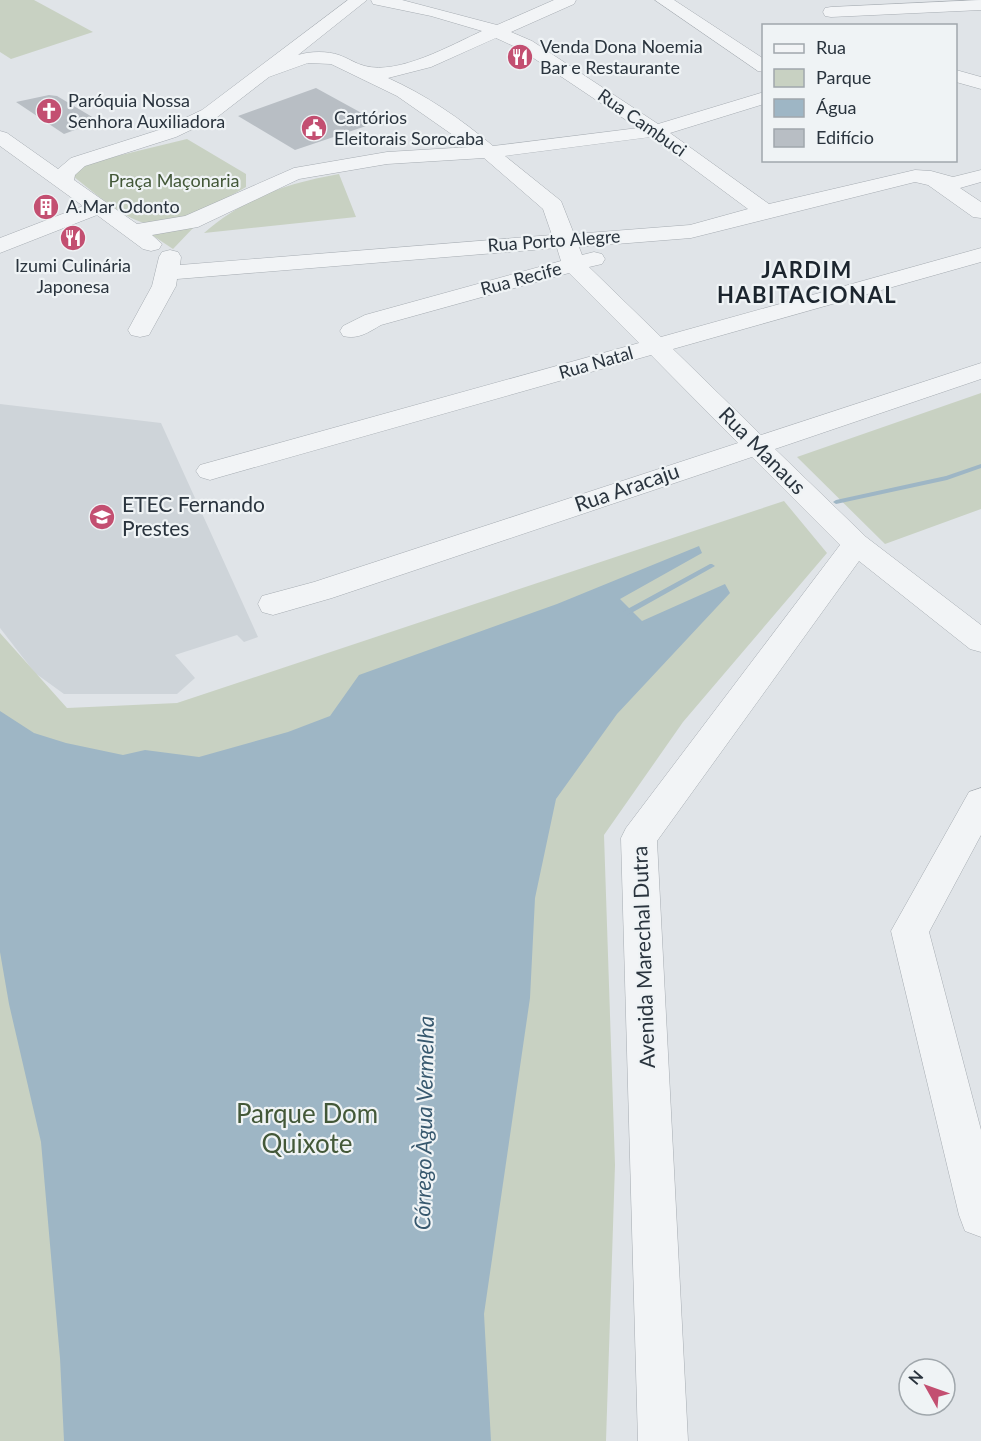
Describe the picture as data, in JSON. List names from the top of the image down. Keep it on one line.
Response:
{"streets":{"street":["Rua Cambuci","Rua Porto Alegre","Rua Recife","Rua Natal","Rua Manaus","Rua Aracaju","Avenida Marechal Dutra"]},"crossings":[["Rua Cambuci","Rua Porto Alegre"],["Rua Porto Alegre","Rua Recife"],["Rua Porto Alegre","Rua Manaus"],["Rua Recife","Rua Manaus"],["Rua Natal","Rua Manaus"],["Rua Manaus","Rua Aracaju"],["Rua Manaus","Avenida Marechal Dutra"]],"districts":["JARDIM HABITACIONAL"],"water":["Córrego Àgua Vermelha"],"parks":["Praça Maçonaria","Parque Dom Quixote"],"places":{"restaurant":["Venda Dona Noemia Bar e Restaurante","Izumi Culinária Japonesa"],"church":["Paróquia Nossa Senhora Auxiliadora"],"public building":["Cartórios Eleitorais Sorocaba"],"building":["A.Mar Odonto"],"school or university":["ETEC Fernando Prestes"]},"legend":["Rua","Parque","Água","Edifício"],"north":"top left"}
